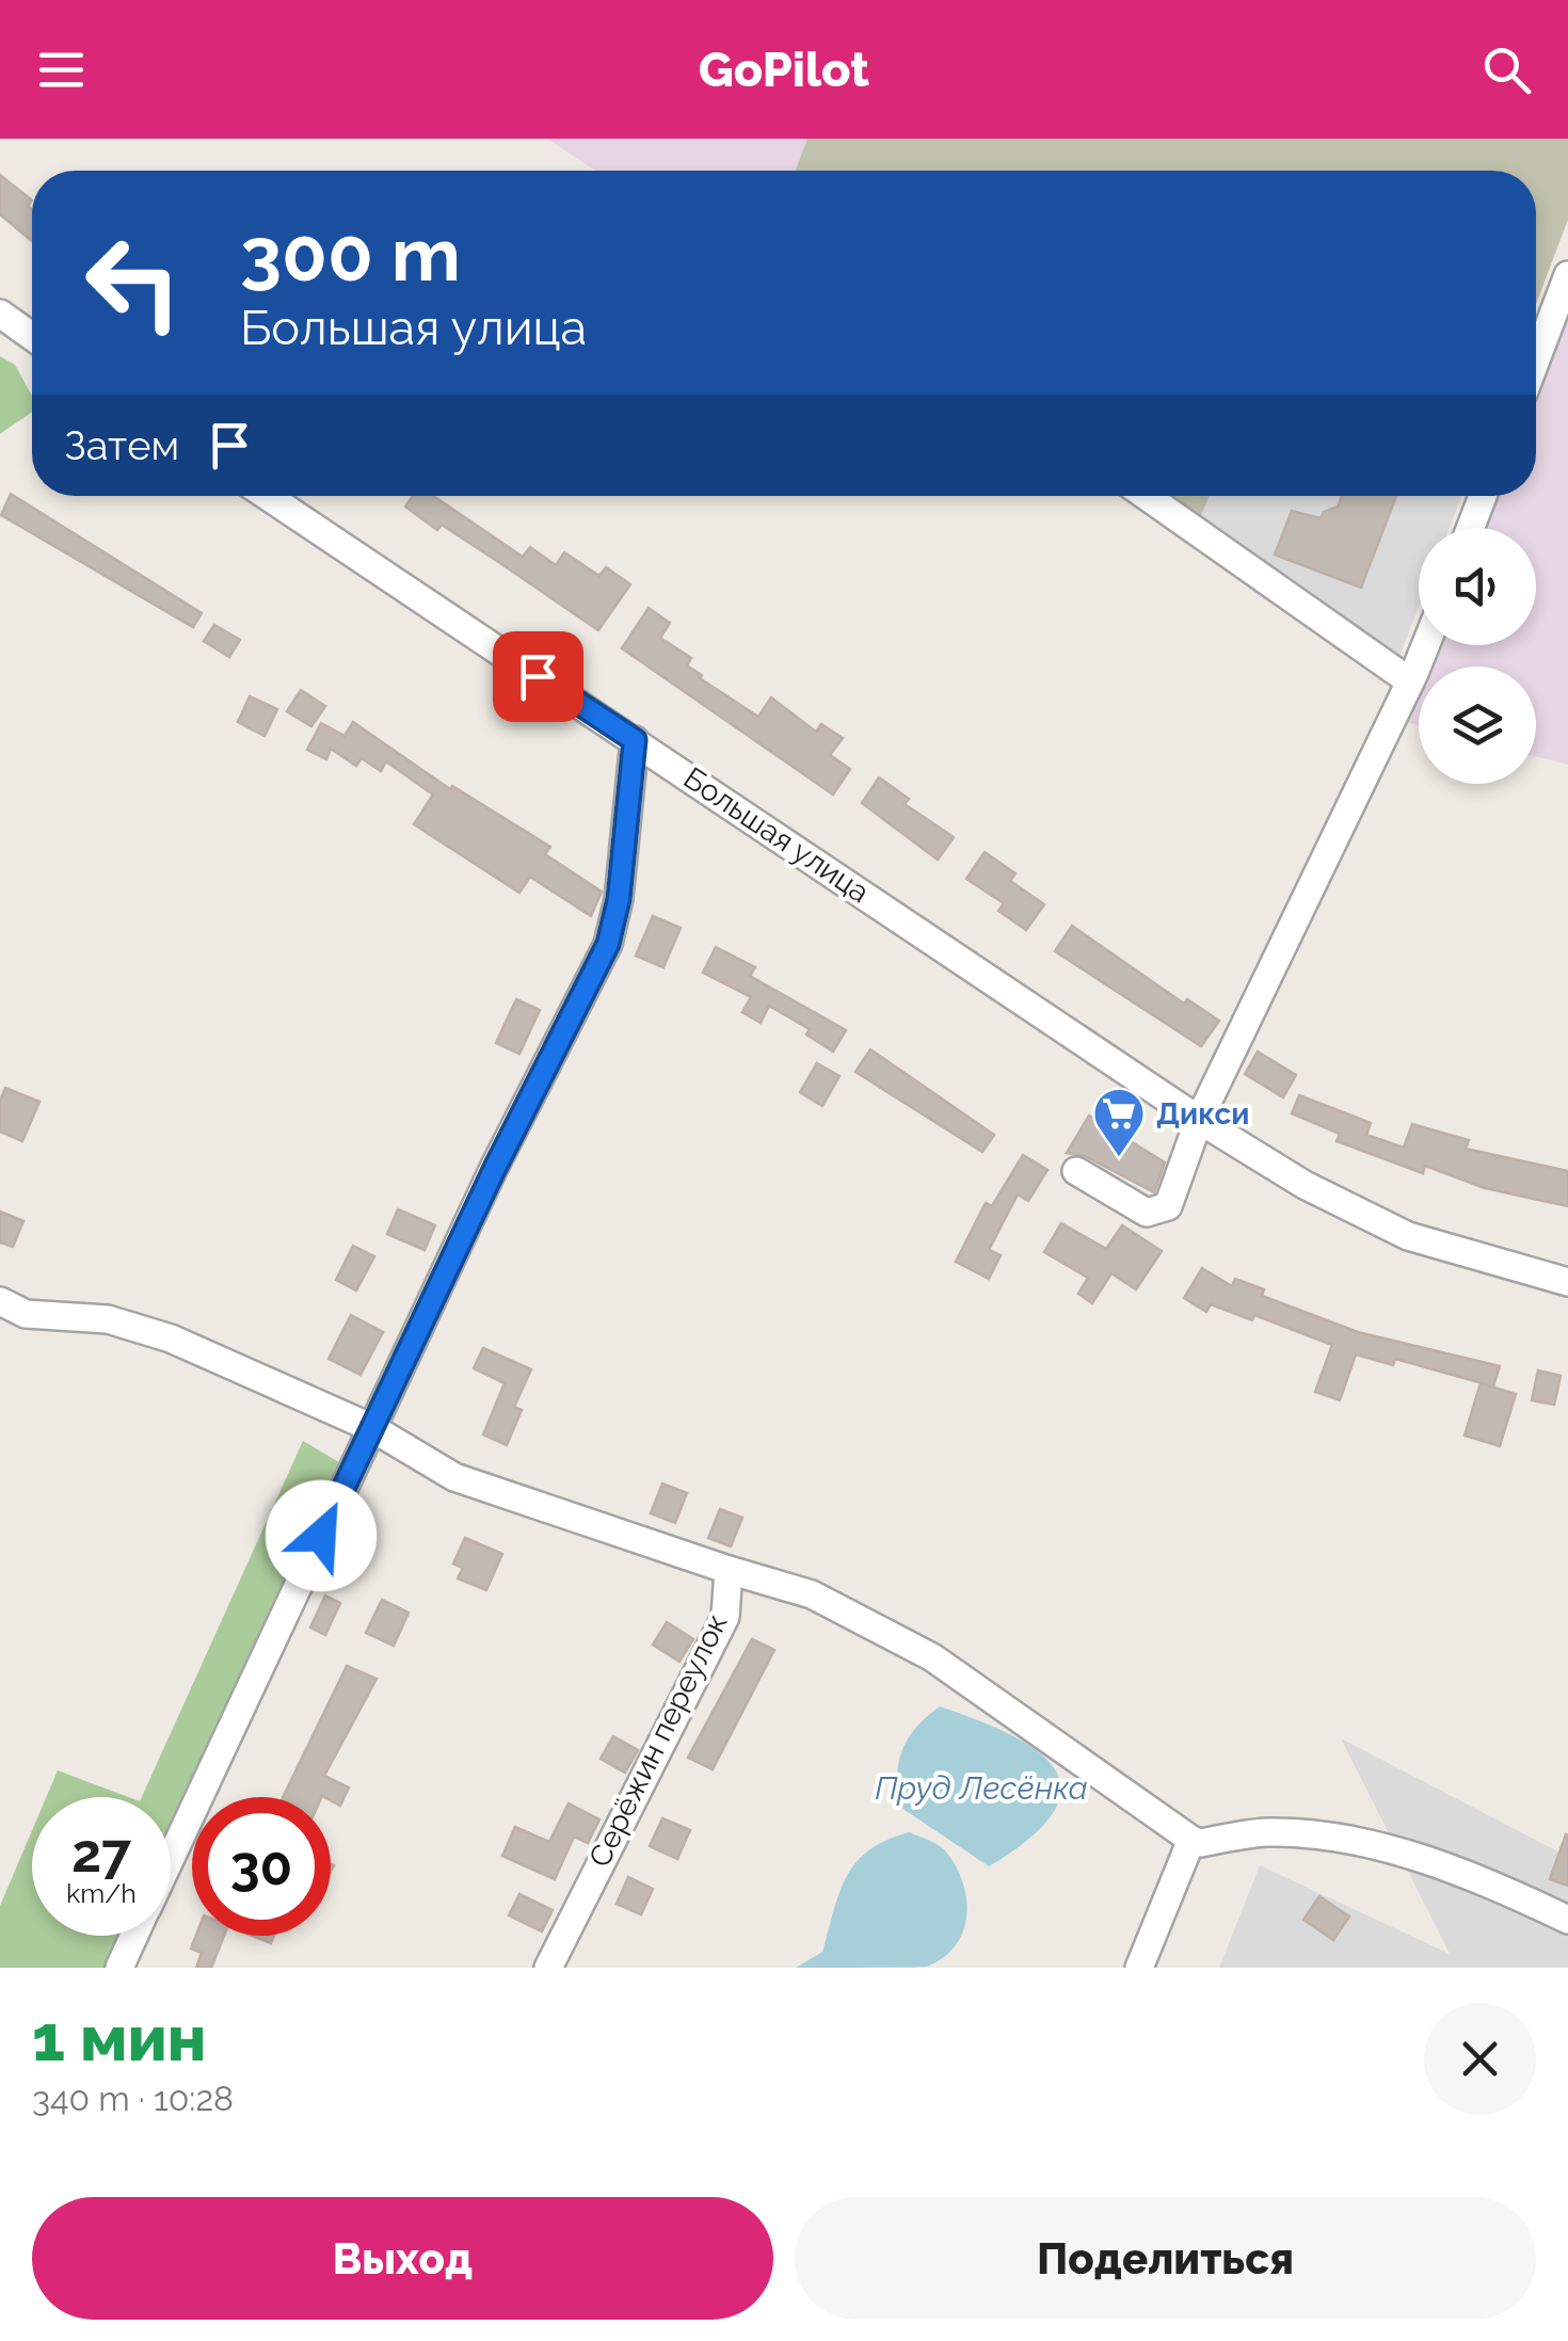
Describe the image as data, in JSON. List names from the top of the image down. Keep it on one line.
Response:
{"streets":{"street":["Большая улица","Серёжин переулок"]},"water":["Пруд Лесёнка"],"places":{"supermarket":["Дикси"]},"page":{"header":"GoPilot","turn":["300 m","Большая улица"],"then":"Затем","speed":"27 km/h","limit":"30","heading":["1 мин","340 m · 10:28"],"buttons":["Выход","Поделиться"]}}
